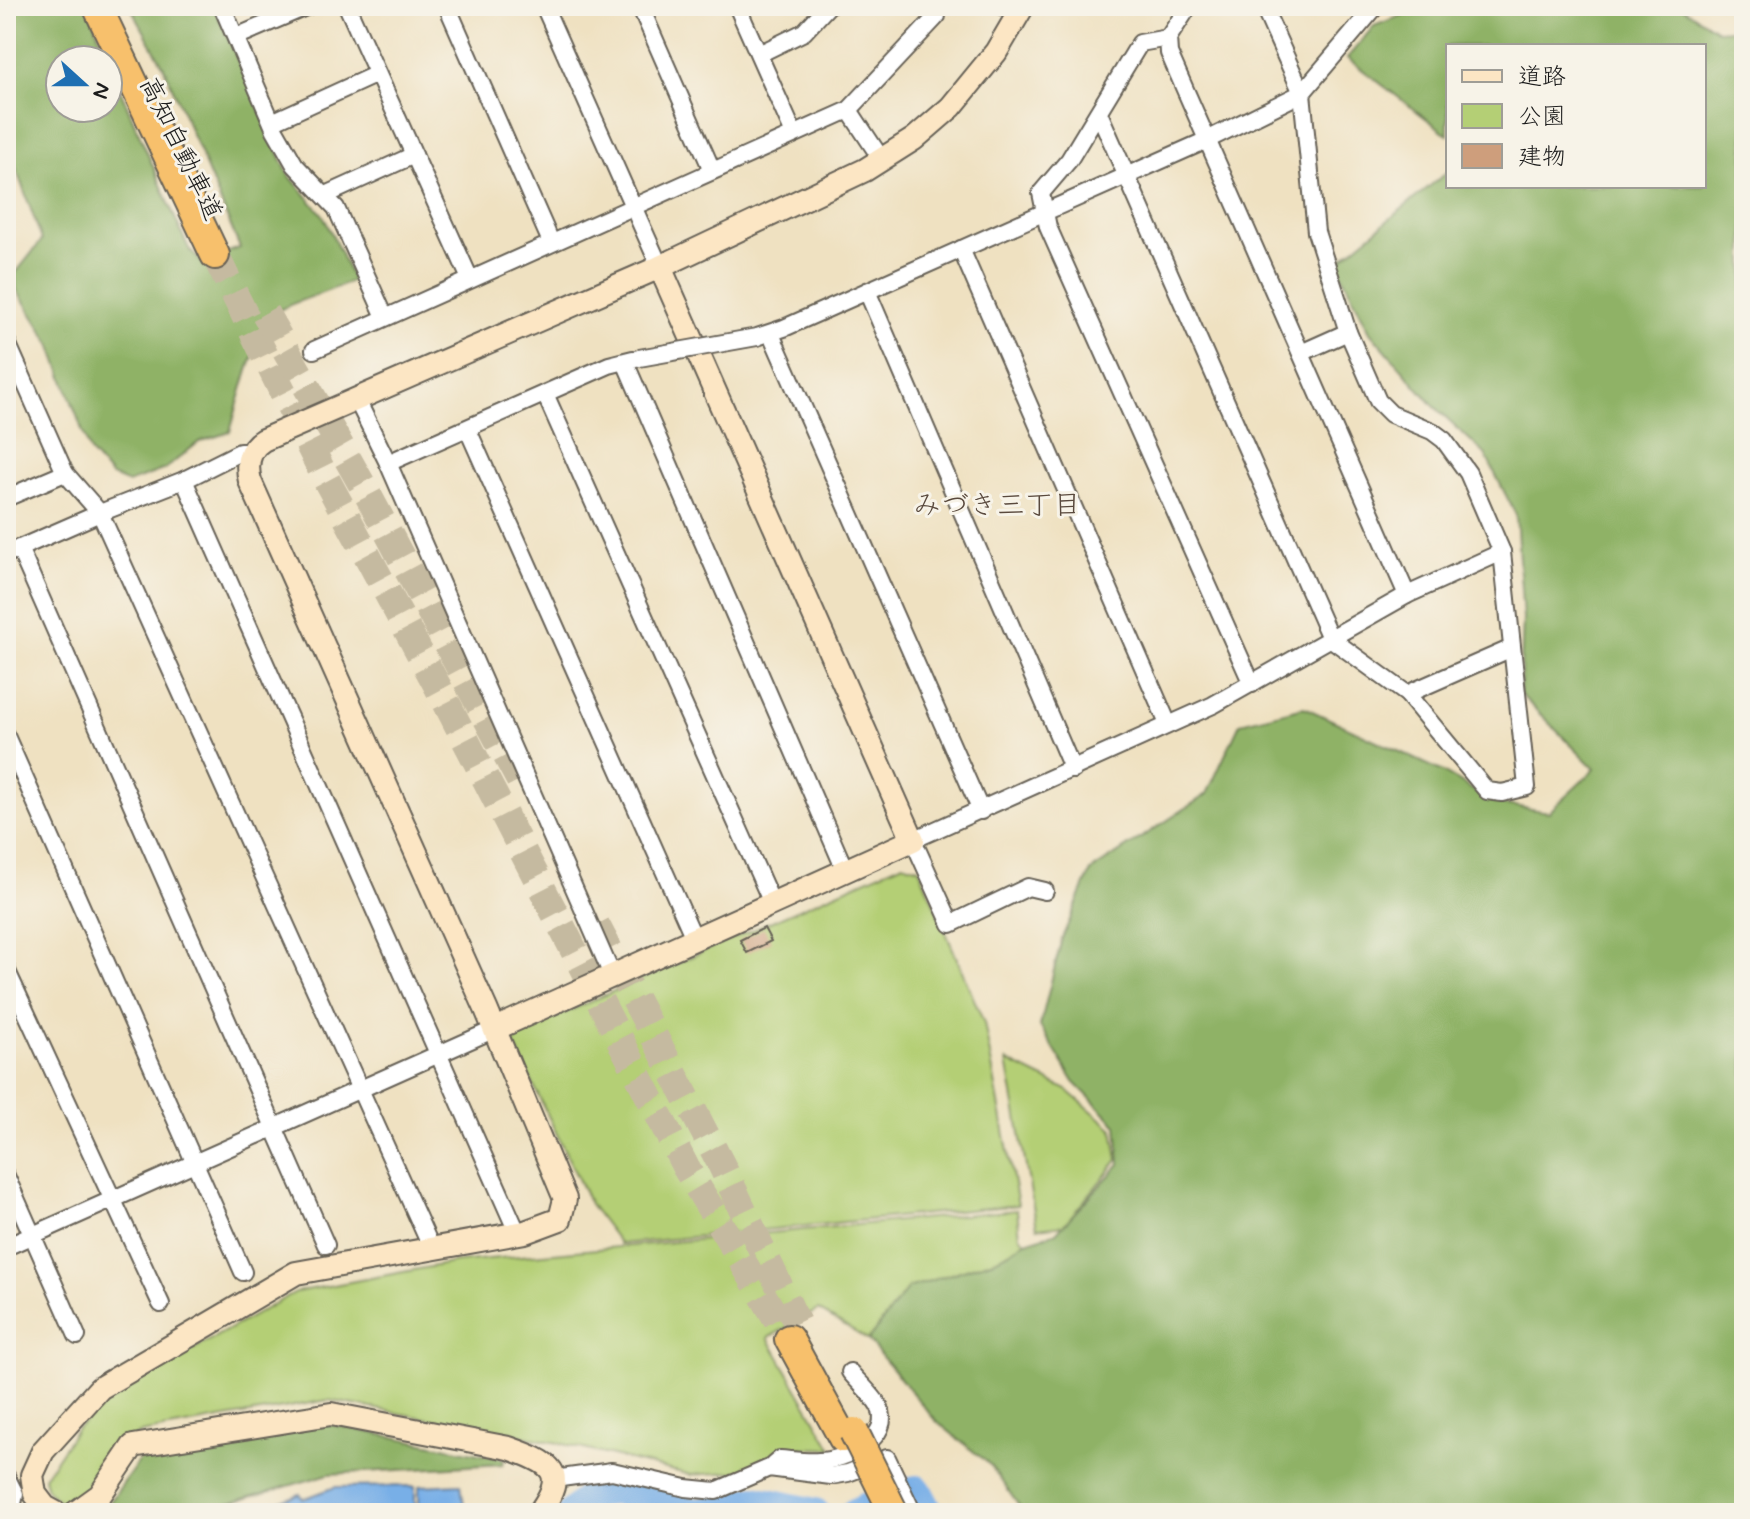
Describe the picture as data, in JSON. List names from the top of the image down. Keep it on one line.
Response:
{"streets":{"highway":["高知自動車道"]},"districts":["みづき三丁目"],"legend":["道路","公園","建物"],"north":"right"}
